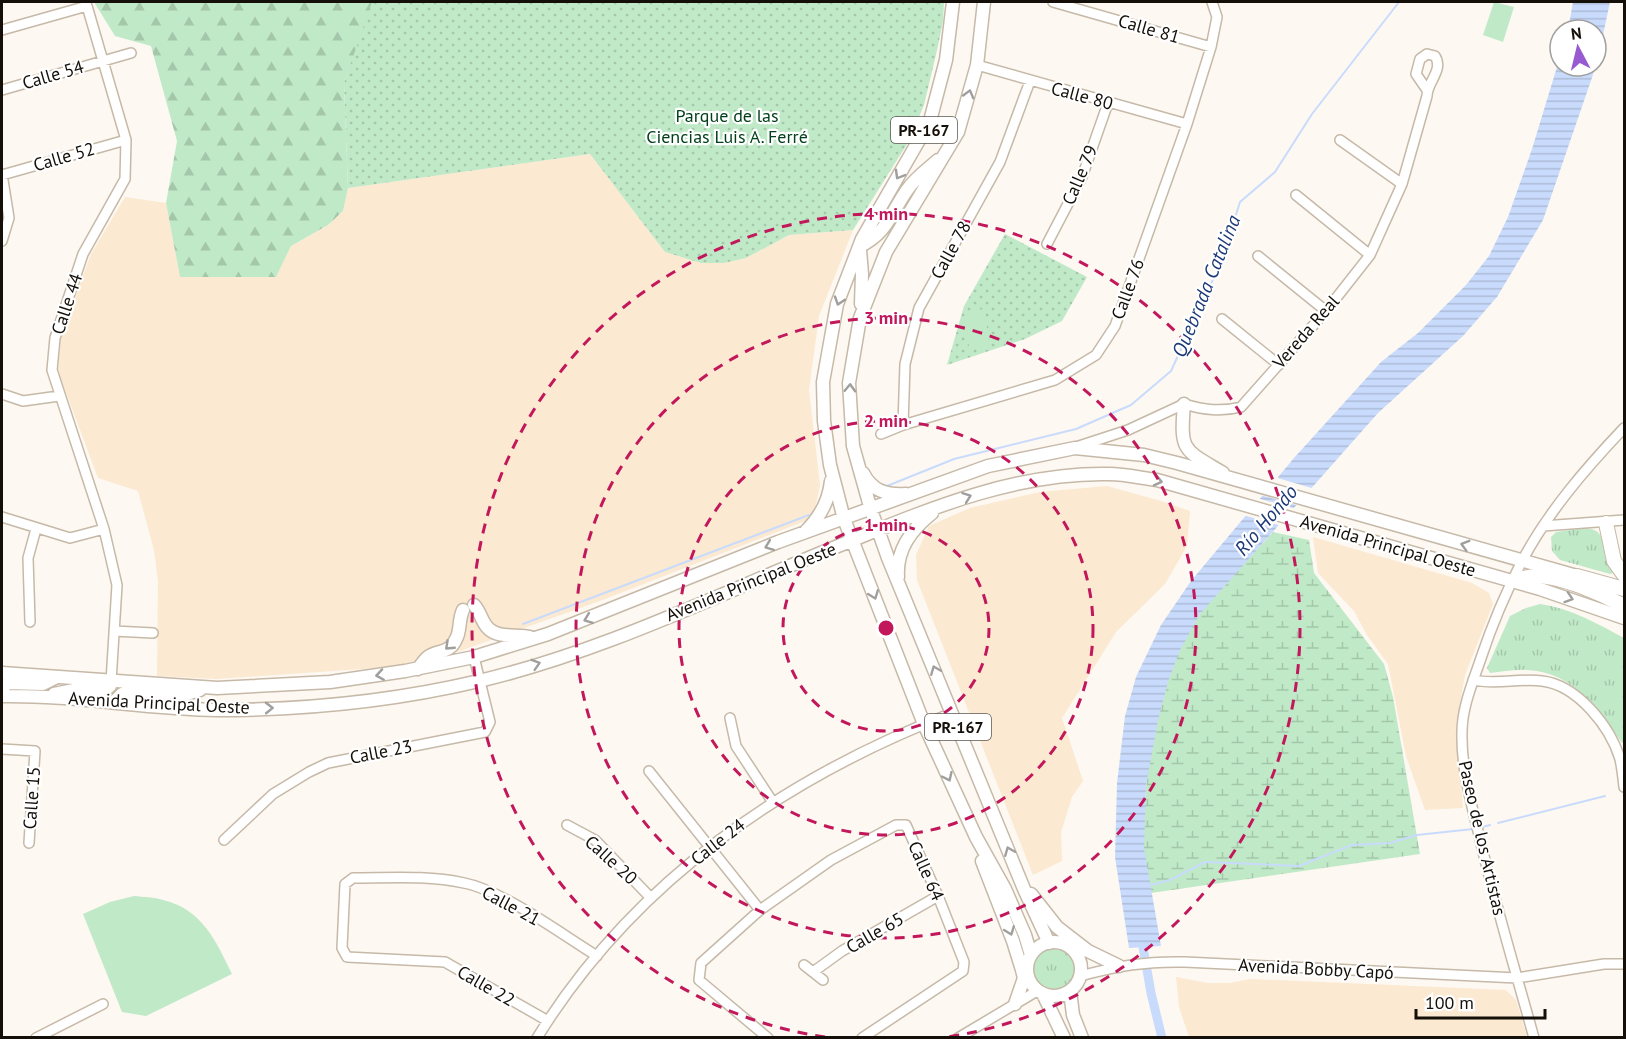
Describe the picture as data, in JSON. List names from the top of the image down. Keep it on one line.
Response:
{"streets":{"main road":["PR-167","Avenida Principal Oeste"],"street":["Calle 81","Calle 54","Calle 80","Calle 52","Calle 79","Calle 78","Calle 76","Calle 44","Vereda Real","Calle 23","Calle 15","Paseo de los Artistas","Calle 24","Calle 20","Calle 64","Calle 21","Calle 65","Avenida Bobby Capó","Calle 22"]},"crossings":[["Calle 81","Calle 76"],["Calle 54","Calle 44"],["Calle 80","PR-167"],["Calle 80","Calle 79"],["Calle 80","Calle 78"],["Calle 80","Calle 76"],["PR-167","Avenida Principal Oeste"],["PR-167","Calle 24"],["PR-167","Avenida Bobby Capó"],["Calle 52","Calle 44"],["Calle 78","Calle 76"],["Calle 44","Avenida Principal Oeste"],["Avenida Principal Oeste","Calle 23"],["Avenida Principal Oeste","Paseo de los Artistas"],["Paseo de los Artistas","Avenida Bobby Capó"],["Calle 24","Calle 20"],["Calle 24","Calle 21"],["Calle 24","Calle 22"],["Calle 64","Calle 65"],["Calle 21","Calle 22"]],"water":["Quebrada Catalina","Río Hondo"],"parks":["Parque de las Ciencias Luis A. Ferré"],"scale_bar":"100 m","north":"top","rings":["4 min","3 min","2 min","1 min"]}
